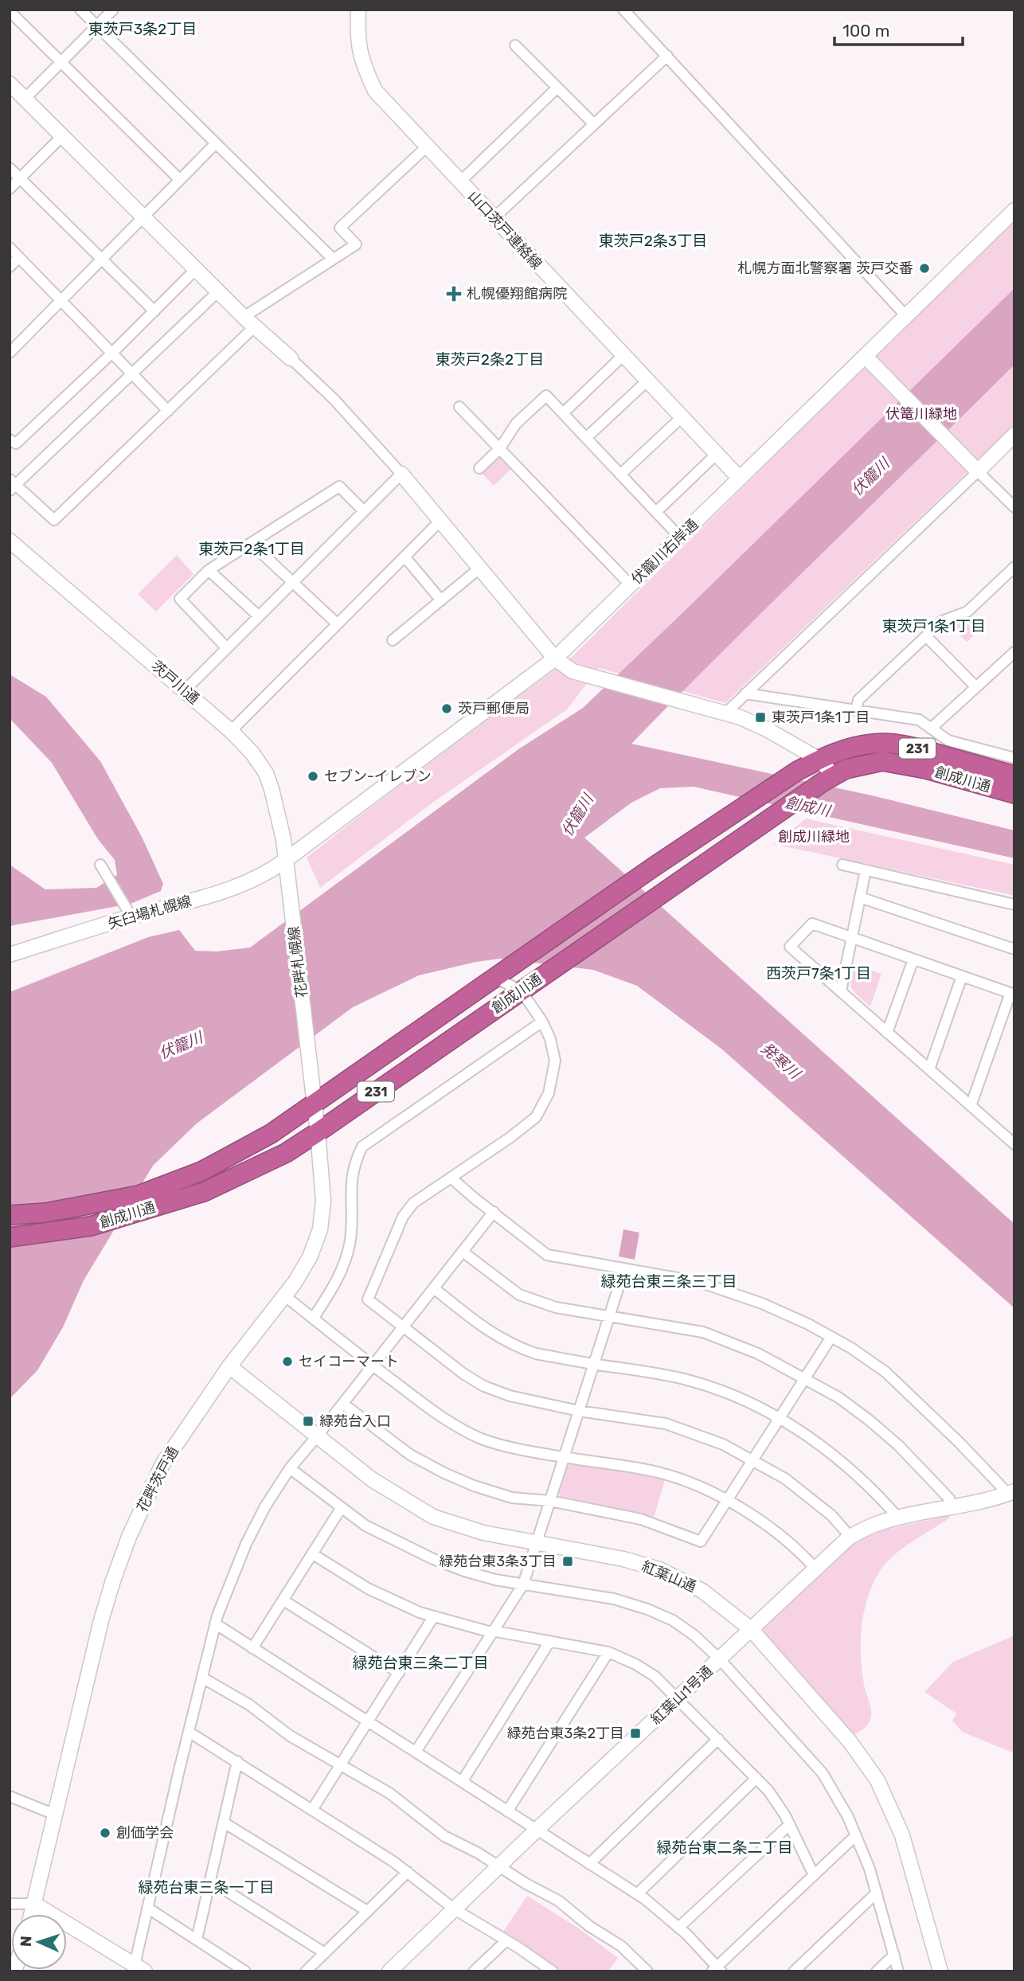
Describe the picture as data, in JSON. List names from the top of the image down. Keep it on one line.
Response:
{"streets":{"highway":["231","創成川通"],"street":["山口茨戸連絡線","伏籠川右岸通","茨戸川通","矢臼場札幌線","花畔札幌線","花畔茨戸通","紅葉山通","紅葉山1号通"]},"crossings":[["山口茨戸連絡線","伏籠川右岸通"],["伏籠川右岸通","茨戸川通"],["伏籠川右岸通","矢臼場札幌線"],["伏籠川右岸通","花畔札幌線"],["茨戸川通","矢臼場札幌線"],["茨戸川通","花畔札幌線"],["創成川通","花畔茨戸通"],["矢臼場札幌線","花畔札幌線"],["花畔札幌線","花畔茨戸通"],["花畔茨戸通","紅葉山通"],["紅葉山通","紅葉山1号通"]],"districts":["東茨戸3条2丁目","東茨戸2条3丁目","東茨戸2条2丁目","東茨戸2条1丁目","東茨戸1条1丁目","西茨戸7条1丁目","緑苑台東三条三丁目","緑苑台東三条二丁目","緑苑台東二条二丁目","緑苑台東三条一丁目"],"water":["伏籠川","創成川","発寒川"],"parks":["伏篭川緑地","創成川緑地"],"places":{"other":["札幌方面北警察署 茨戸交番","茨戸郵便局","セブン-イレブン","セイコーマート","創価学会"],"health":["札幌優翔館病院"],"transit":["東茨戸1条1丁目","緑苑台入口","緑苑台東3条3丁目","緑苑台東3条2丁目"]},"scale_bar":"100 m","north":"left"}
